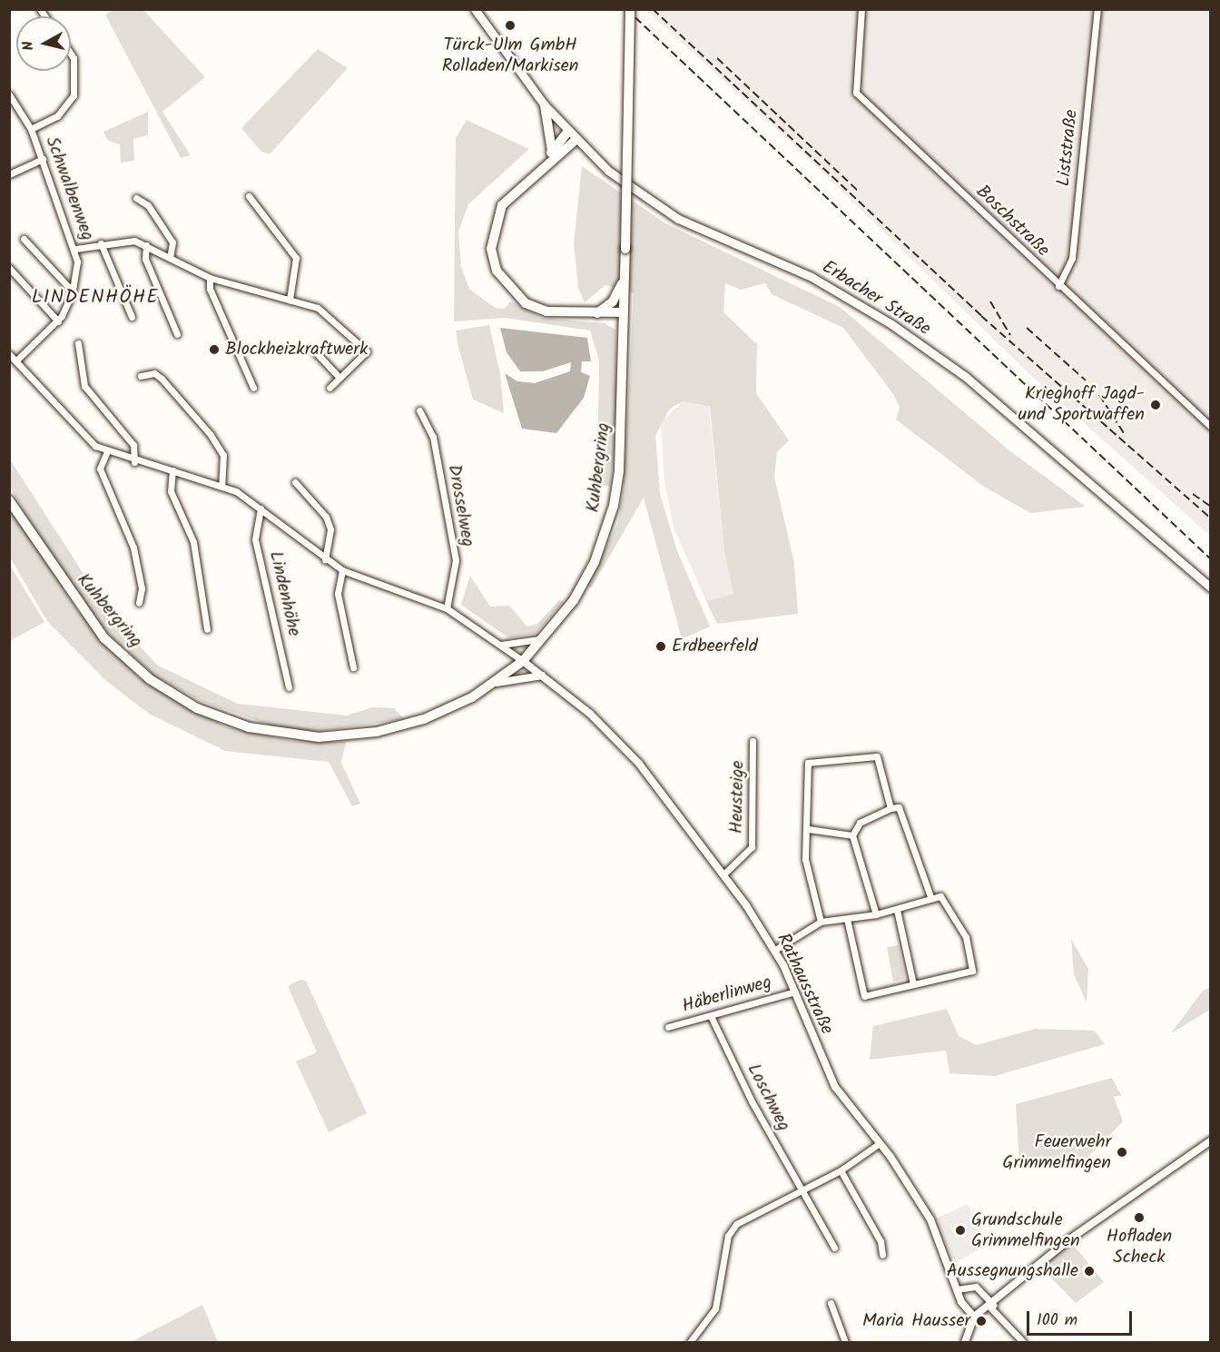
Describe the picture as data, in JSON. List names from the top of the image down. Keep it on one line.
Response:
{"streets":{"main road":["Erbacher Straße","Kuhbergring"],"street":["Liststraße","Schwalbenweg","Boschstraße","Drosselweg","Lindenhöhe","Heusteige","Rathausstraße","Häberlinweg","Loschweg"]},"crossings":[["Liststraße","Boschstraße"],["Schwalbenweg","Lindenhöhe"],["Kuhbergring","Lindenhöhe"],["Kuhbergring","Rathausstraße"],["Drosselweg","Lindenhöhe"],["Lindenhöhe","Rathausstraße"],["Heusteige","Rathausstraße"],["Rathausstraße","Häberlinweg"],["Häberlinweg","Loschweg"]],"districts":["LINDENHÖHE"],"places":["Türck-Ulm GmbH Rolladen/Markisen","Blockheizkraftwerk","Krieghoff Jagd- und Sportwaffen","Erdbeerfeld","Feuerwehr Grimmelfingen","Hofladen Scheck","Grundschule Grimmelfingen","Aussegnungshalle","Maria Hausser"],"scale_bar":"100 m","north":"left"}
